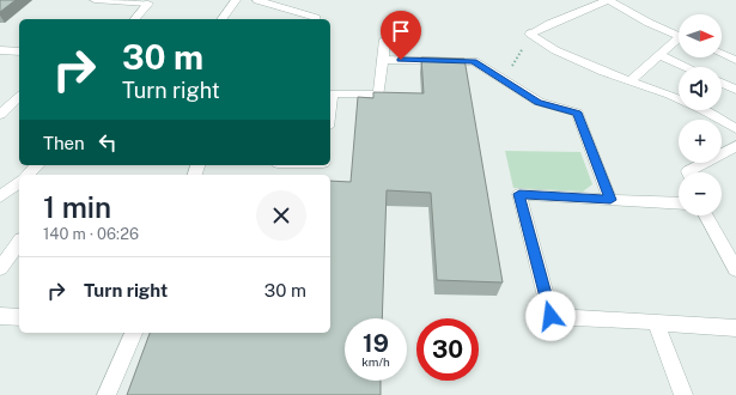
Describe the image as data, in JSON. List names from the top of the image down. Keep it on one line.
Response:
{"north":"right","page":{"map_buttons":["+","−"],"turn":["30 m","Turn right"],"then":"Then","heading":["1 min","140 m · 06:26"],"list":[{"name":"Turn right","value":"30 m"}],"speed":"19 km/h","limit":"30"}}
